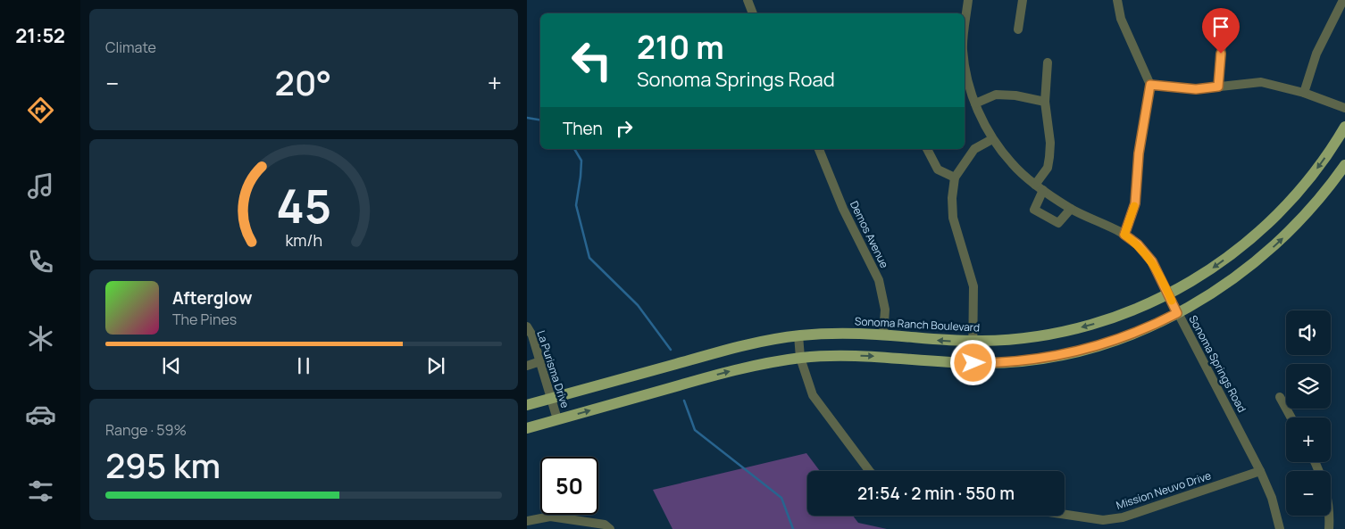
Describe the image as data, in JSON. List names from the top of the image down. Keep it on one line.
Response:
{"streets":{"main road":["Sonoma Ranch Boulevard"],"street":["Demos Avenue","Sonoma Springs Road","La Purisma Drive","Mission Neuvo Drive"]},"crossings":[["Demos Avenue","Sonoma Ranch Boulevard"],["Sonoma Ranch Boulevard","Sonoma Springs Road"],["Sonoma Ranch Boulevard","La Purisma Drive"],["Sonoma Springs Road","Mission Neuvo Drive"]],"page":{"tabs":"21:52","tile":["Climate",["Range · 59%","295 km"]],"turn":["210 m","Sonoma Springs Road"],"heat":["−","20°","+"],"then":"Then","song":["Afterglow","The Pines"],"map_buttons":["+","−"],"limit":"50","trip":"21:54 · 2 min · 550 m","gauge":["45","km/h"]}}
